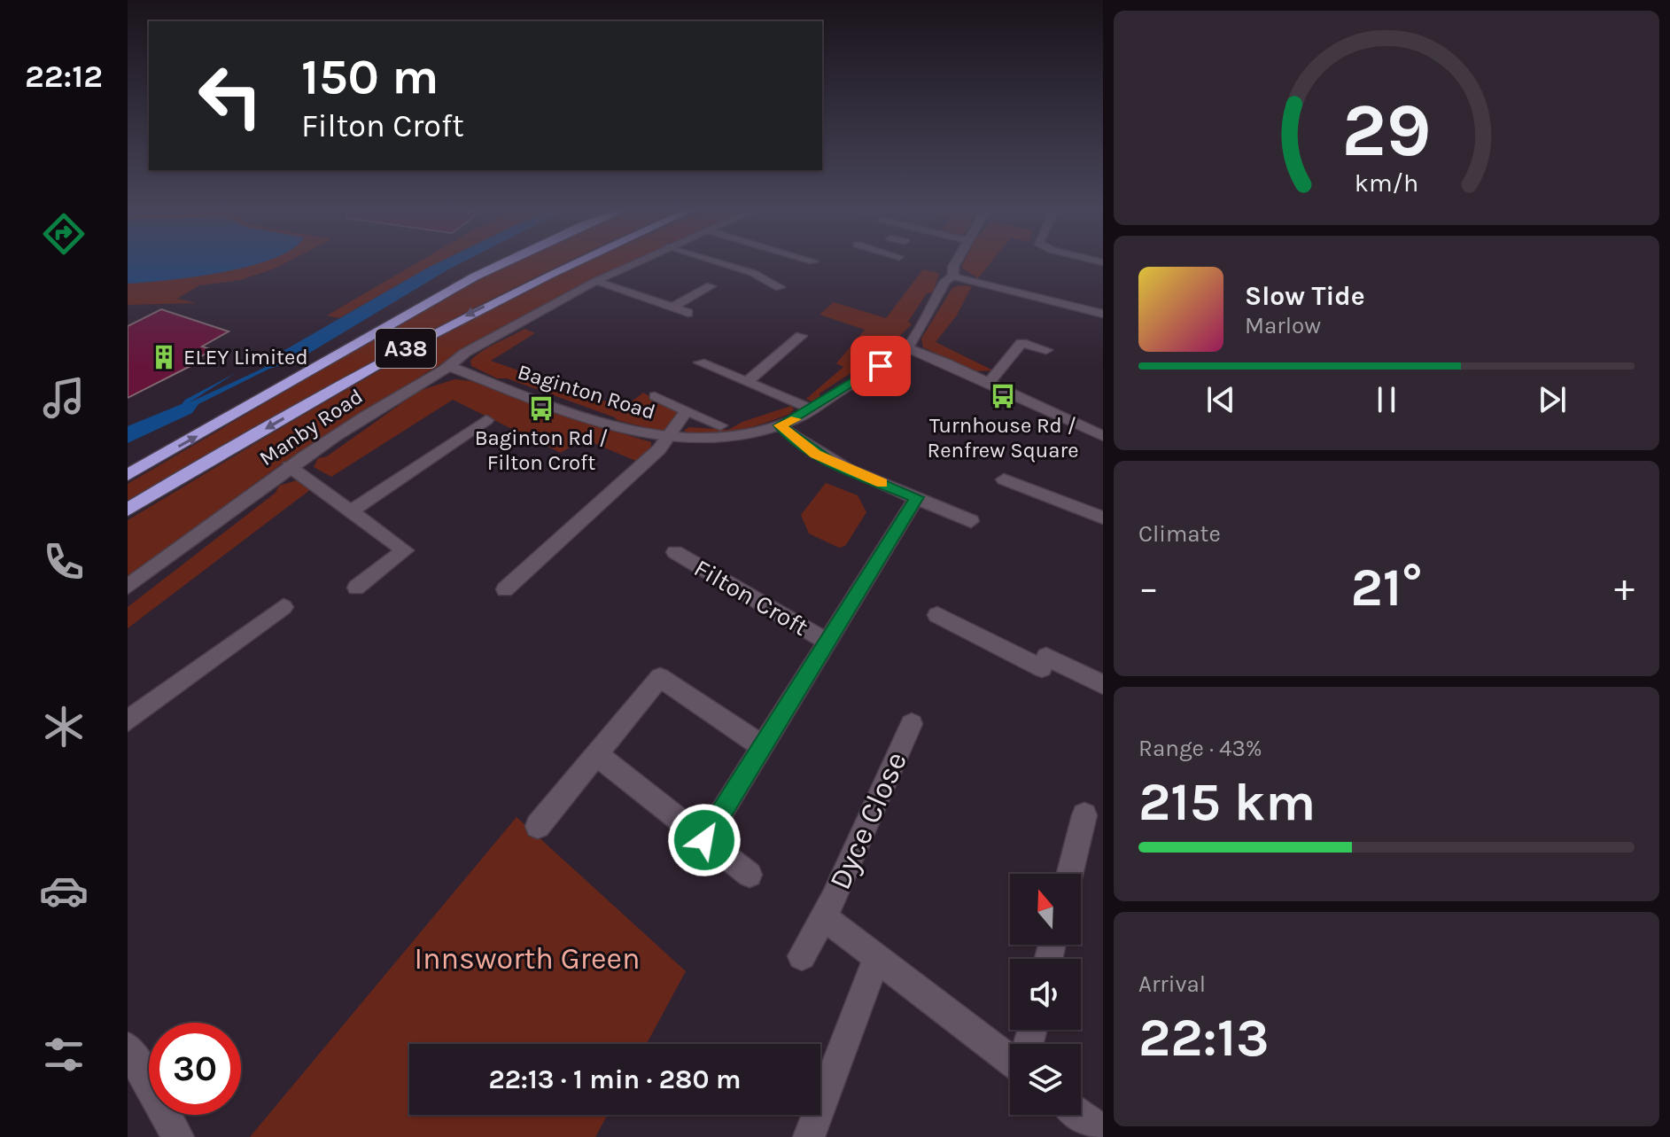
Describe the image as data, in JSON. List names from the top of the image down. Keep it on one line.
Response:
{"streets":{"highway":["A38"],"street":["Baginton Road","Manby Road","Filton Croft","Dyce Close"]},"crossings":[["Baginton Road","Manby Road"]],"parks":["Innsworth Green"],"places":{"building":["ELEY Limited"],"bus stop":["Turnhouse Rd / Renfrew Square","Baginton Rd / Filton Croft"]},"north":"top","page":{"tabs":"22:12","turn":["150 m","Filton Croft"],"song":["Slow Tide","Marlow"],"tile":["Climate",["Range · 43%","215 km"],["Arrival","22:13"]],"heat":["−","21°","+"],"limit":"30","trip":"22:13 · 1 min · 280 m","gauge":["29","km/h"]}}
